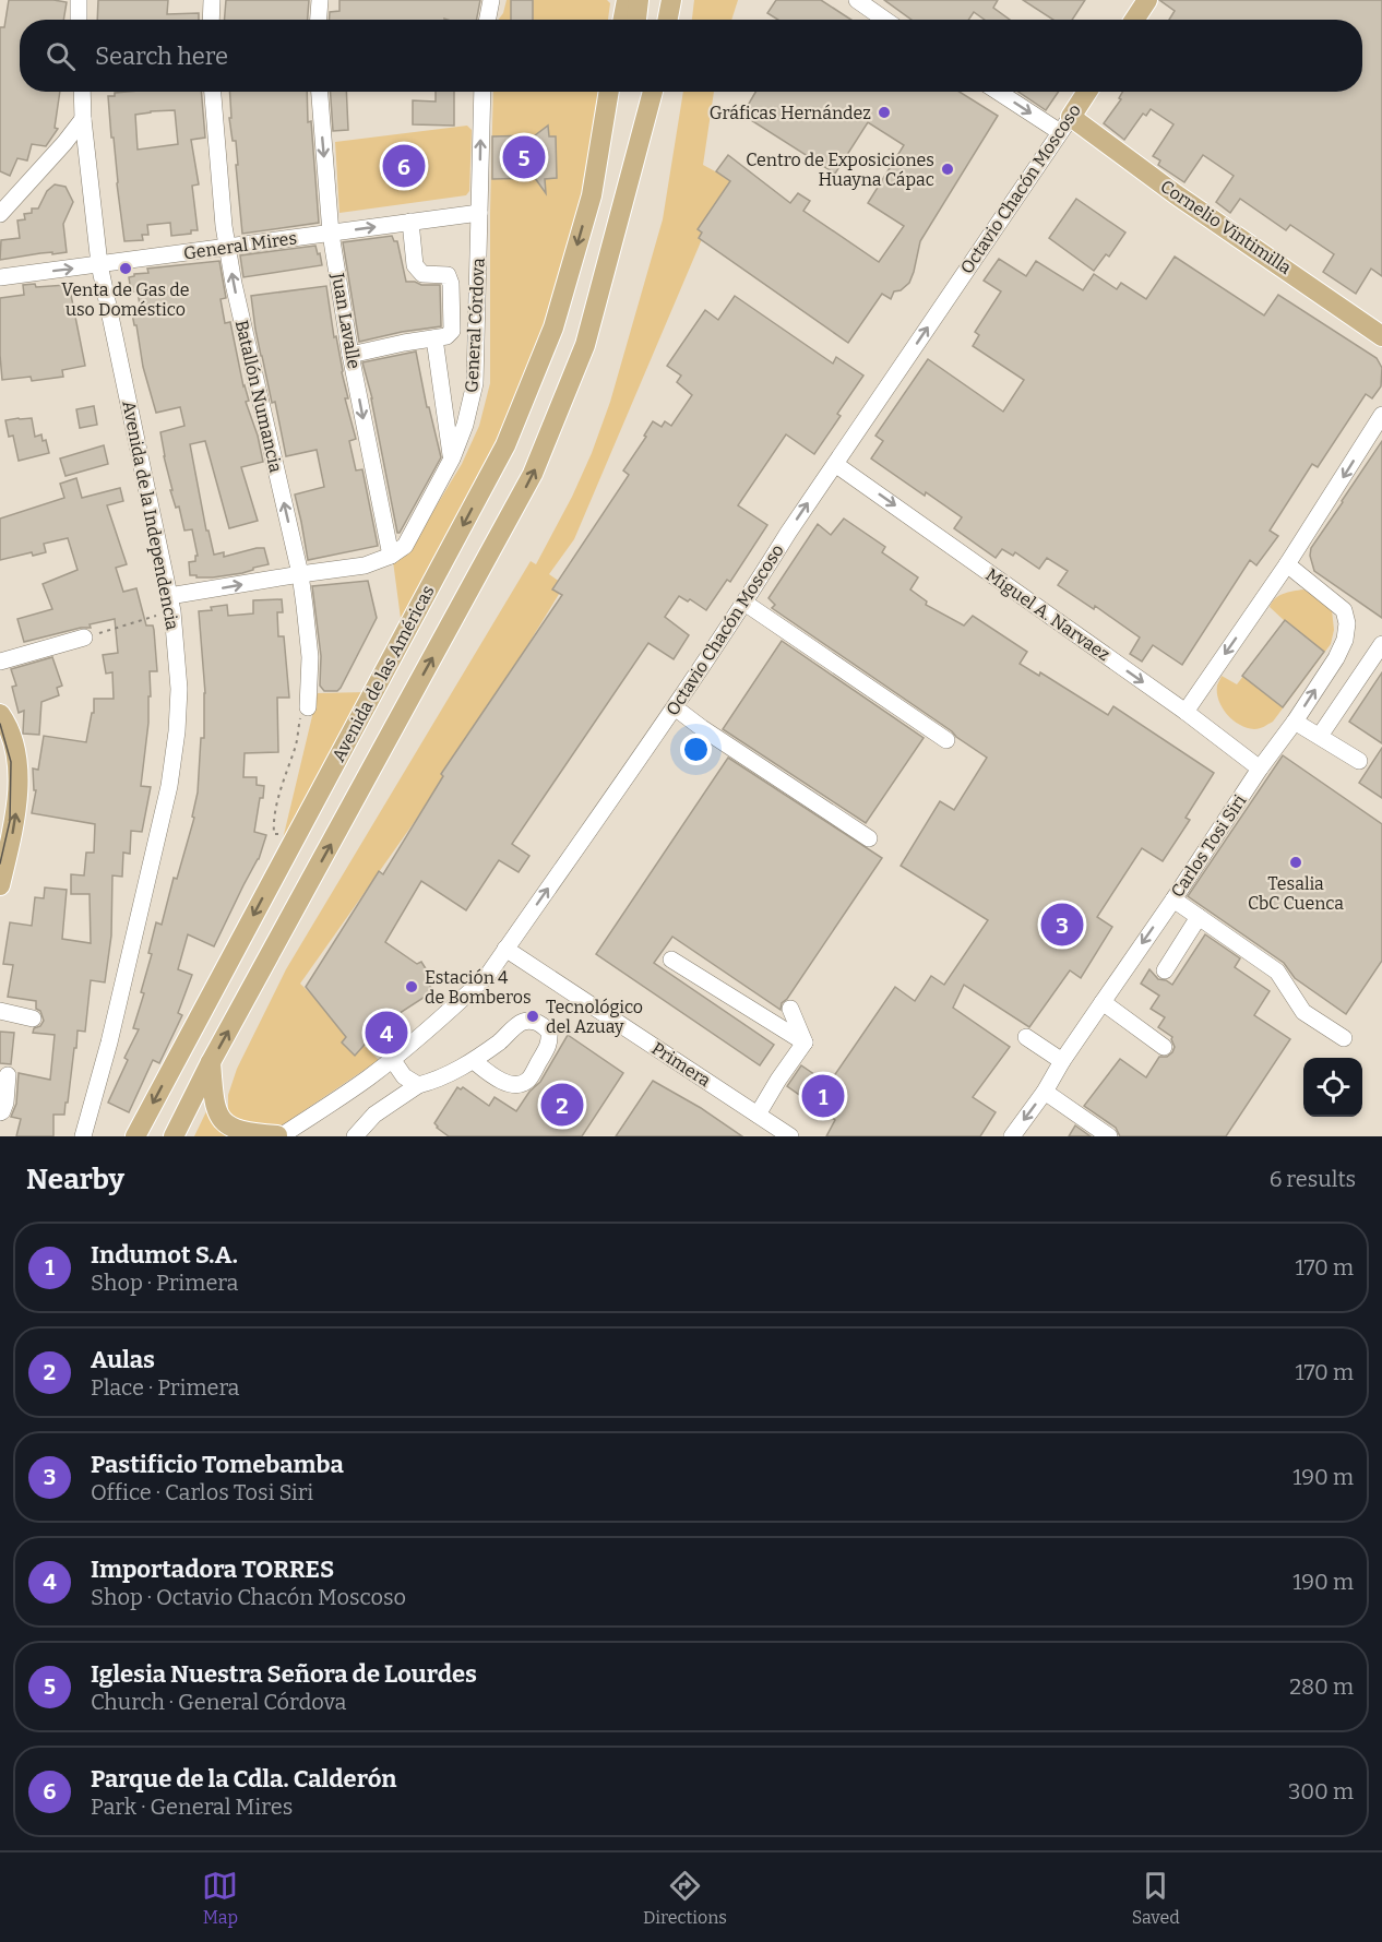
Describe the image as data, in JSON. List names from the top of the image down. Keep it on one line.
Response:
{"streets":{"main road":["Octavio Chacón Moscoso","Cornelio Vintimilla","Avenida de las Américas"],"street":["General Mires","Juan Lavalle","General Córdova","Batallón Numancia","Avenida de la Independencia","Miguel A. Narvaez","Carlos Tosi Siri","Primera"]},"crossings":[["Octavio Chacón Moscoso","Cornelio Vintimilla"],["Octavio Chacón Moscoso","Miguel A. Narvaez"],["Octavio Chacón Moscoso","Primera"],["General Mires","Juan Lavalle"],["General Mires","General Córdova"],["General Mires","Batallón Numancia"],["General Mires","Avenida de la Independencia"],["Juan Lavalle","General Córdova"],["General Córdova","Batallón Numancia"],["General Córdova","Avenida de la Independencia"],["Miguel A. Narvaez","Carlos Tosi Siri"]],"one_way":["Octavio Chacón Moscoso","Batallón Numancia","Miguel A. Narvaez"],"places":["Gráficas Hernández","Centro de Exposiciones Huayna Cápac","Venta de Gas de uso Doméstico","Tesalia CbC Cuenca","Estación 4 de Bomberos","Tecnológico del Azuay"],"page":{"search":"Search here","pins":["5","6","3","4","1","2"],"heading":["Nearby","6 results"],"list":[{"mark":"1","name":"Indumot S.A.","note":"Shop · Primera","value":"170 m"},{"mark":"2","name":"Aulas","note":"Place · Primera","value":"170 m"},{"mark":"3","name":"Pastificio Tomebamba","note":"Office · Carlos Tosi Siri","value":"190 m"},{"mark":"4","name":"Importadora TORRES","note":"Shop · Octavio Chacón Moscoso","value":"190 m"},{"mark":"5","name":"Iglesia Nuestra Señora de Lourdes","note":"Church · General Córdova","value":"280 m"},{"mark":"6","name":"Parque de la Cdla. Calderón","note":"Park · General Mires","value":"300 m"}],"nav":["Map","Directions","Saved"]}}
